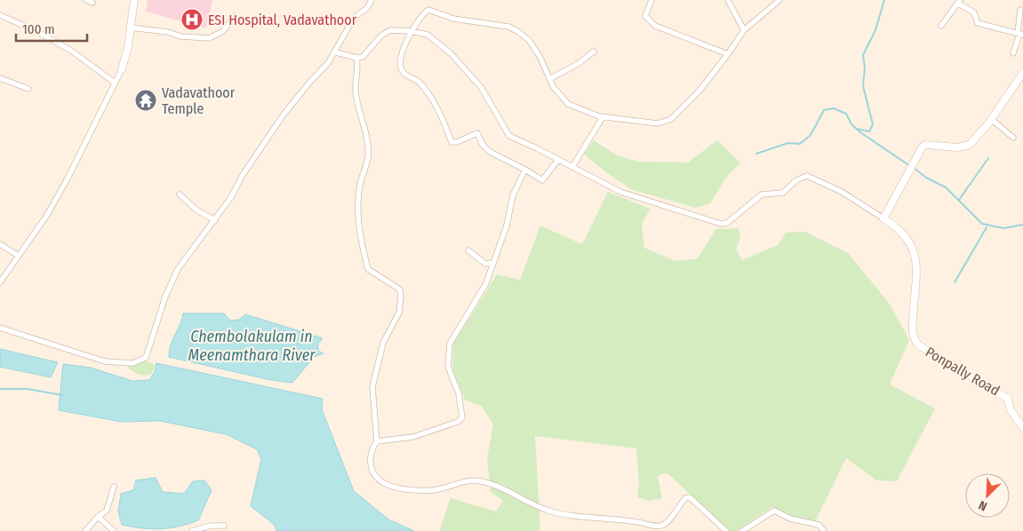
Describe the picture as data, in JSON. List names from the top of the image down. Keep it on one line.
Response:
{"streets":{"main road":["Ponpally Road"]},"water":["Chembolakulam in Meenamthara River"],"places":{"hospital":["ESI Hospital, Vadavathoor"],"temple":["Vadavathoor Temple"]},"scale_bar":"100 m","north":"bottom left"}
